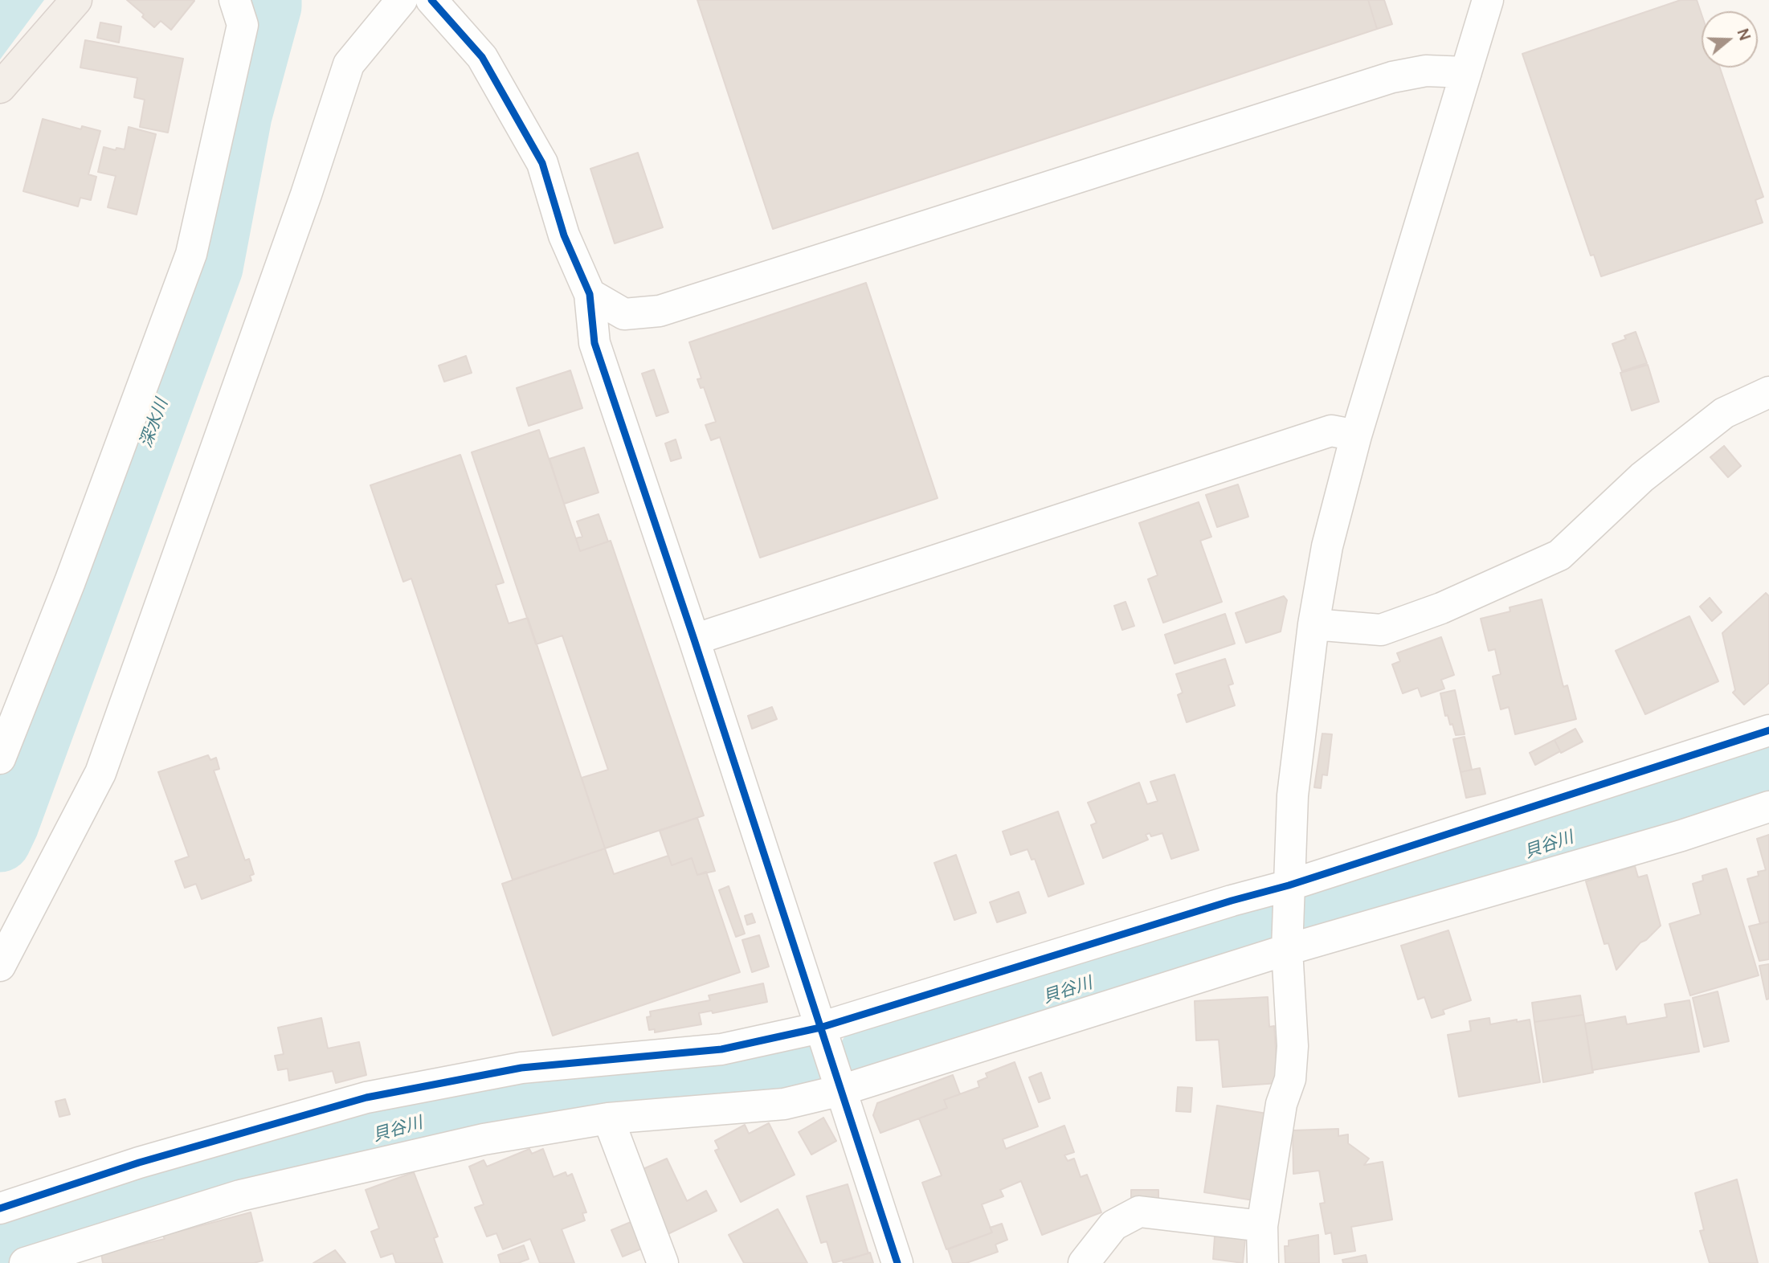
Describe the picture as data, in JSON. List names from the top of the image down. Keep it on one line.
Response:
{"water":["深水川","貝谷川"],"north":"right"}
